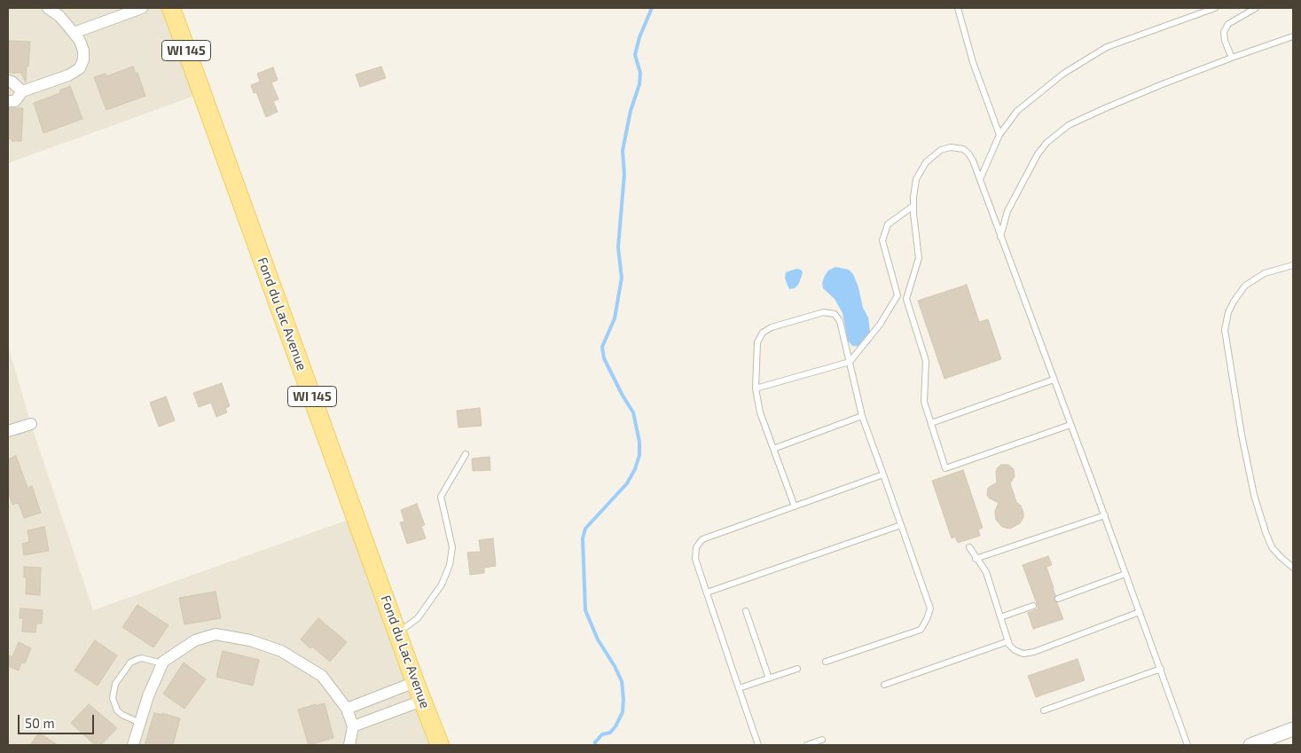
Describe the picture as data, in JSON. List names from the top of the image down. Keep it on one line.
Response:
{"streets":{"main road":["WI 145","Fond du Lac Avenue"]},"scale_bar":"50 m"}
